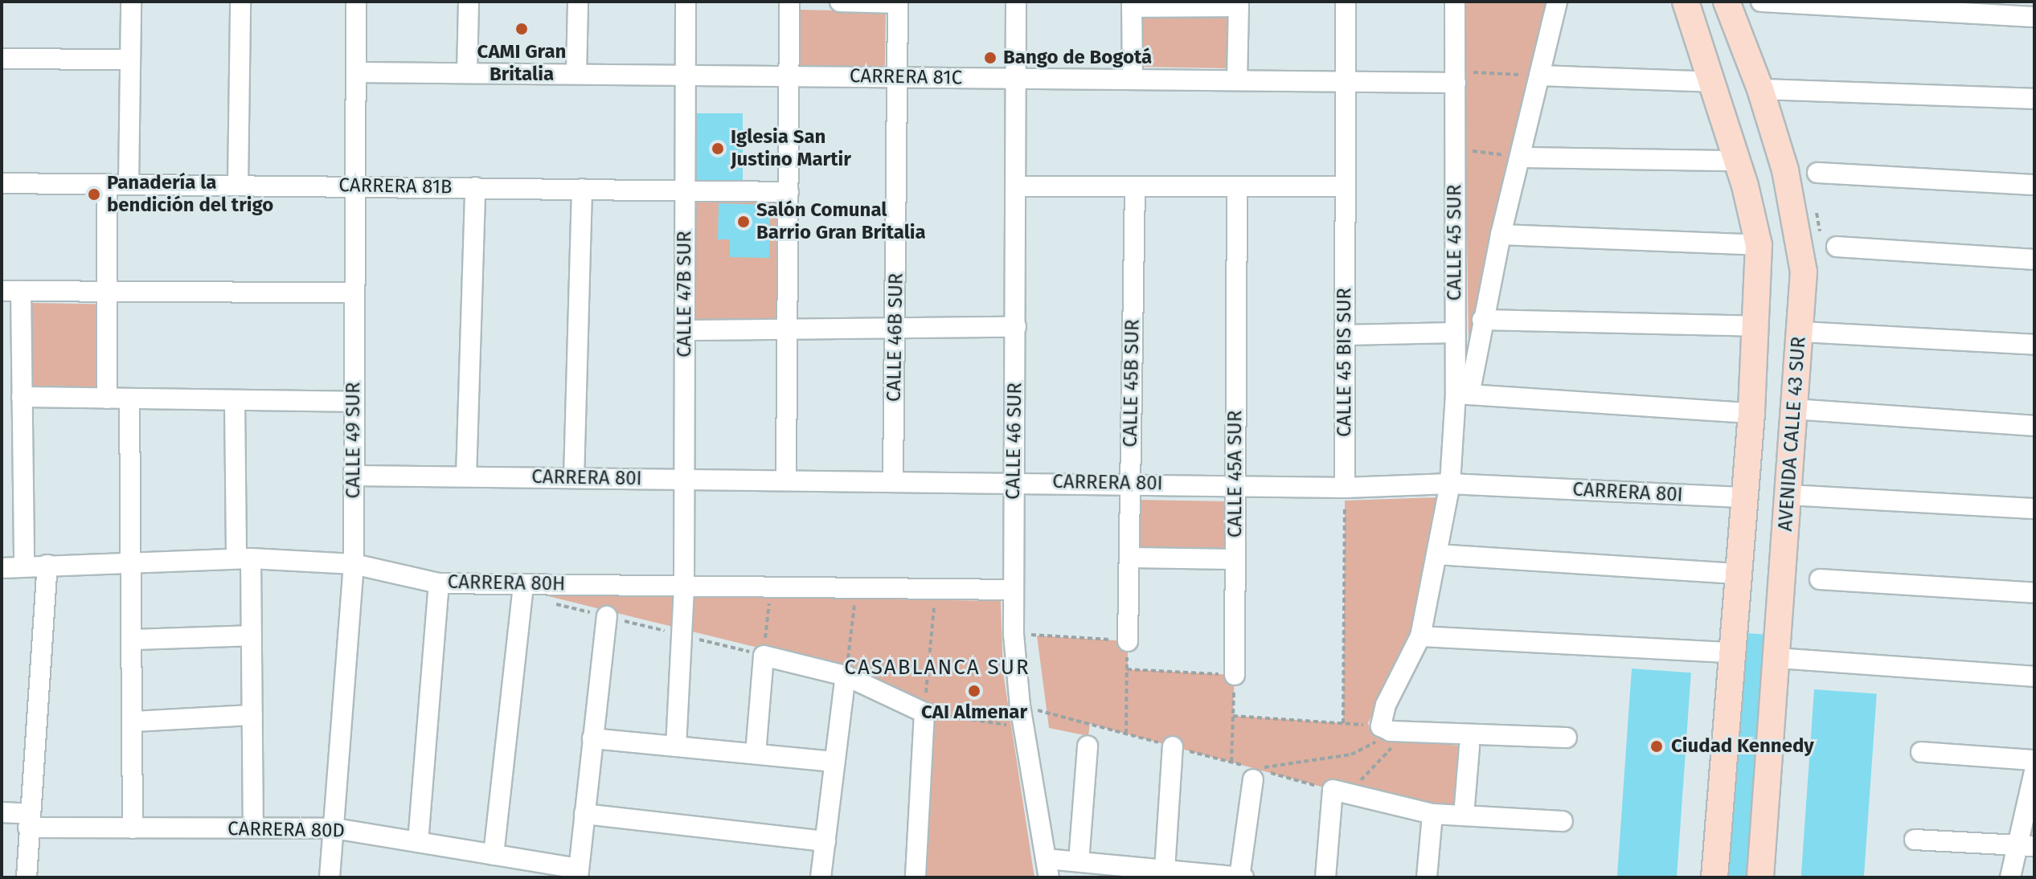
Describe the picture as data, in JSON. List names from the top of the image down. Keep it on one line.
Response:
{"streets":{"main road":["AVENIDA CALLE 43 SUR"],"street":["CARRERA 81C","CARRERA 81B","CALLE 45 SUR","CALLE 47B SUR","CALLE 46B SUR","CALLE 45 BIS SUR","CALLE 45B SUR","CALLE 49 SUR","CALLE 46 SUR","CALLE 45A SUR","CARRERA 80I","CARRERA 80H","CARRERA 80D"]},"crossings":[["CARRERA 81C","CALLE 45 SUR"],["CARRERA 81C","CALLE 47B SUR"],["CARRERA 81C","CALLE 46B SUR"],["CARRERA 81C","CALLE 45 BIS SUR"],["CARRERA 81C","CALLE 49 SUR"],["CARRERA 81C","CALLE 46 SUR"],["CARRERA 81B","CALLE 47B SUR"],["CARRERA 81B","CALLE 49 SUR"],["CALLE 45 SUR","CARRERA 80I"],["CALLE 47B SUR","CARRERA 80I"],["CALLE 47B SUR","CARRERA 80H"],["CALLE 46B SUR","CARRERA 80I"],["CALLE 45 BIS SUR","CARRERA 80I"],["CALLE 45B SUR","CARRERA 80I"],["CALLE 49 SUR","CARRERA 80I"],["CALLE 49 SUR","CARRERA 80H"],["CALLE 49 SUR","CARRERA 80D"],["CALLE 46 SUR","CARRERA 80I"],["CALLE 46 SUR","CARRERA 80H"],["CALLE 45A SUR","CARRERA 80I"]],"districts":["CASABLANCA SUR"],"places":["CAMI Gran Britalia","Bango de Bogotá","Iglesia San Justino Martir","Panadería la bendición del trigo","Salón Comunal Barrio Gran Britalia","CAI Almenar","Ciudad Kennedy"]}
